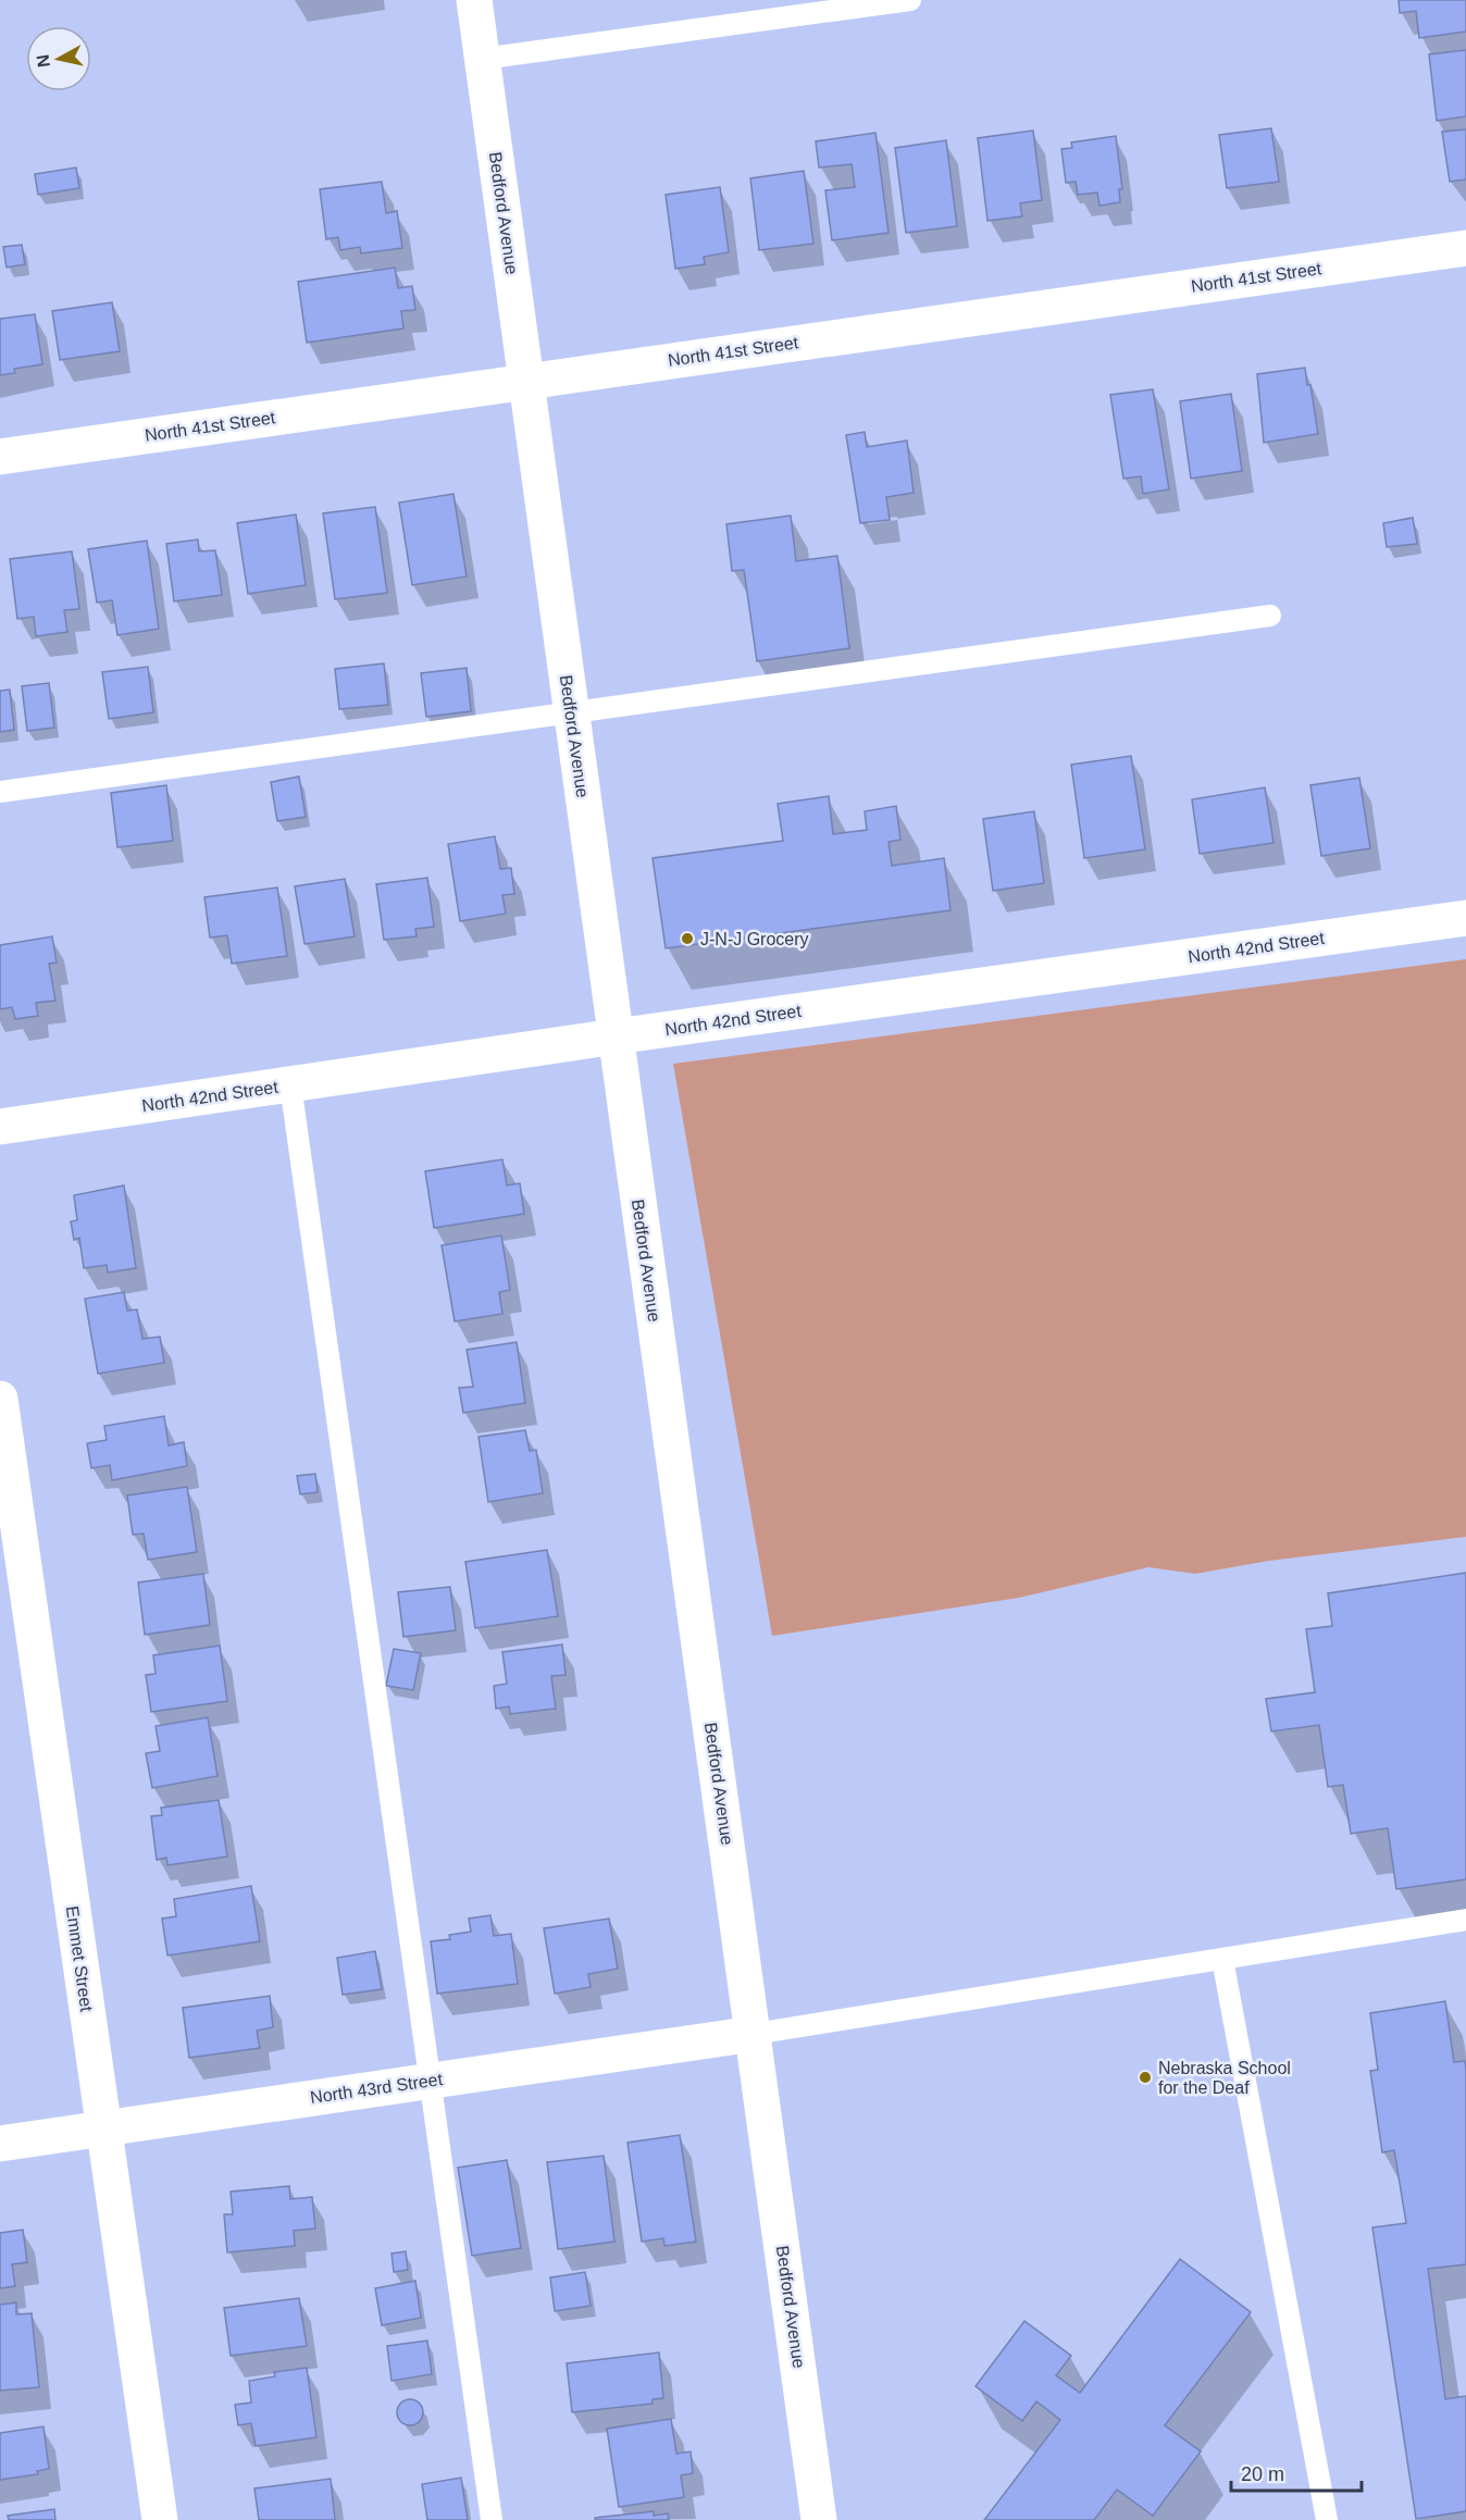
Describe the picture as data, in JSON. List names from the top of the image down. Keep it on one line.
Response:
{"streets":{"street":["Bedford Avenue","North 41st Street","North 42nd Street","Emmet Street","North 43rd Street"]},"crossings":[["Bedford Avenue","North 41st Street"],["Bedford Avenue","North 42nd Street"],["Bedford Avenue","North 43rd Street"],["Emmet Street","North 43rd Street"]],"places":["J-N-J Grocery","Nebraska School for the Deaf"],"scale_bar":"20 m","north":"left"}
